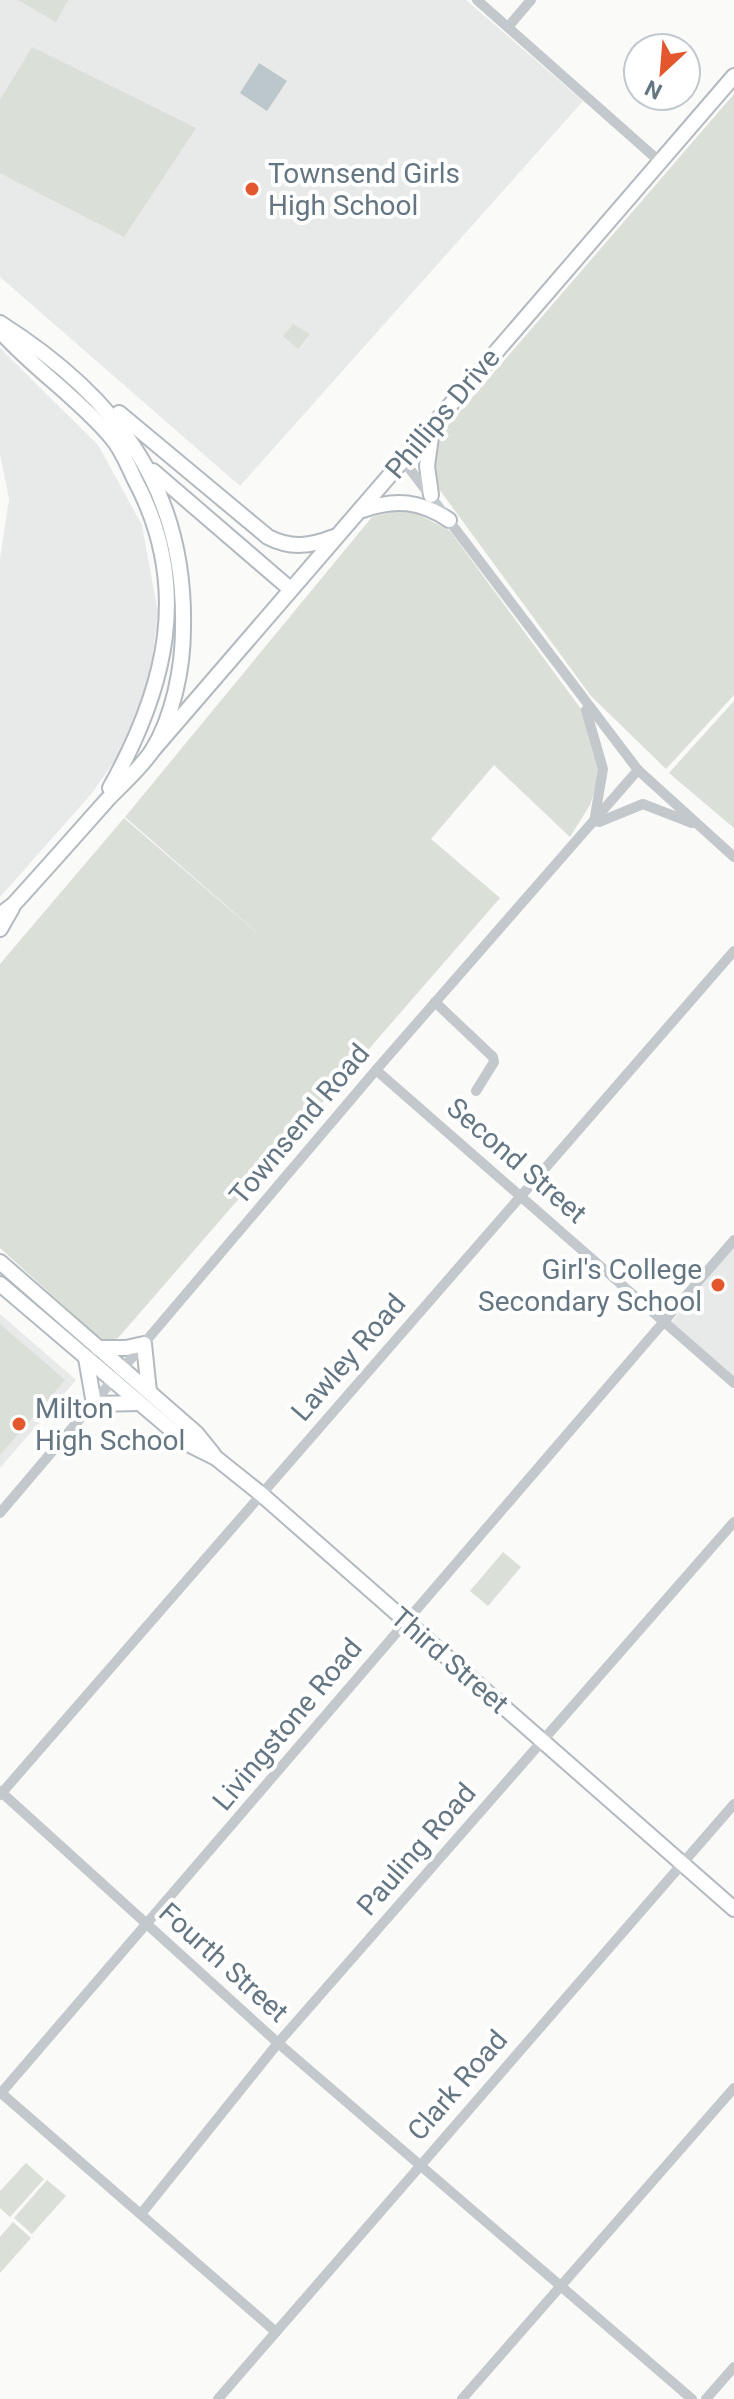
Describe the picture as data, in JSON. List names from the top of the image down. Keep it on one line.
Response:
{"streets":{"main road":["Phillips Drive","Third Street"],"street":["Townsend Road","Second Street","Lawley Road","Livingstone Road","Pauling Road","Fourth Street","Clark Road"]},"crossings":[["Townsend Road","Second Street"],["Townsend Road","Third Street"],["Second Street","Lawley Road"],["Second Street","Livingstone Road"],["Lawley Road","Third Street"],["Lawley Road","Fourth Street"],["Third Street","Livingstone Road"],["Third Street","Pauling Road"],["Third Street","Clark Road"],["Livingstone Road","Fourth Street"],["Pauling Road","Fourth Street"],["Fourth Street","Clark Road"]],"places":["Townsend Girls High School","Girl's College Secondary School","Milton High School"],"north":"bottom left"}
